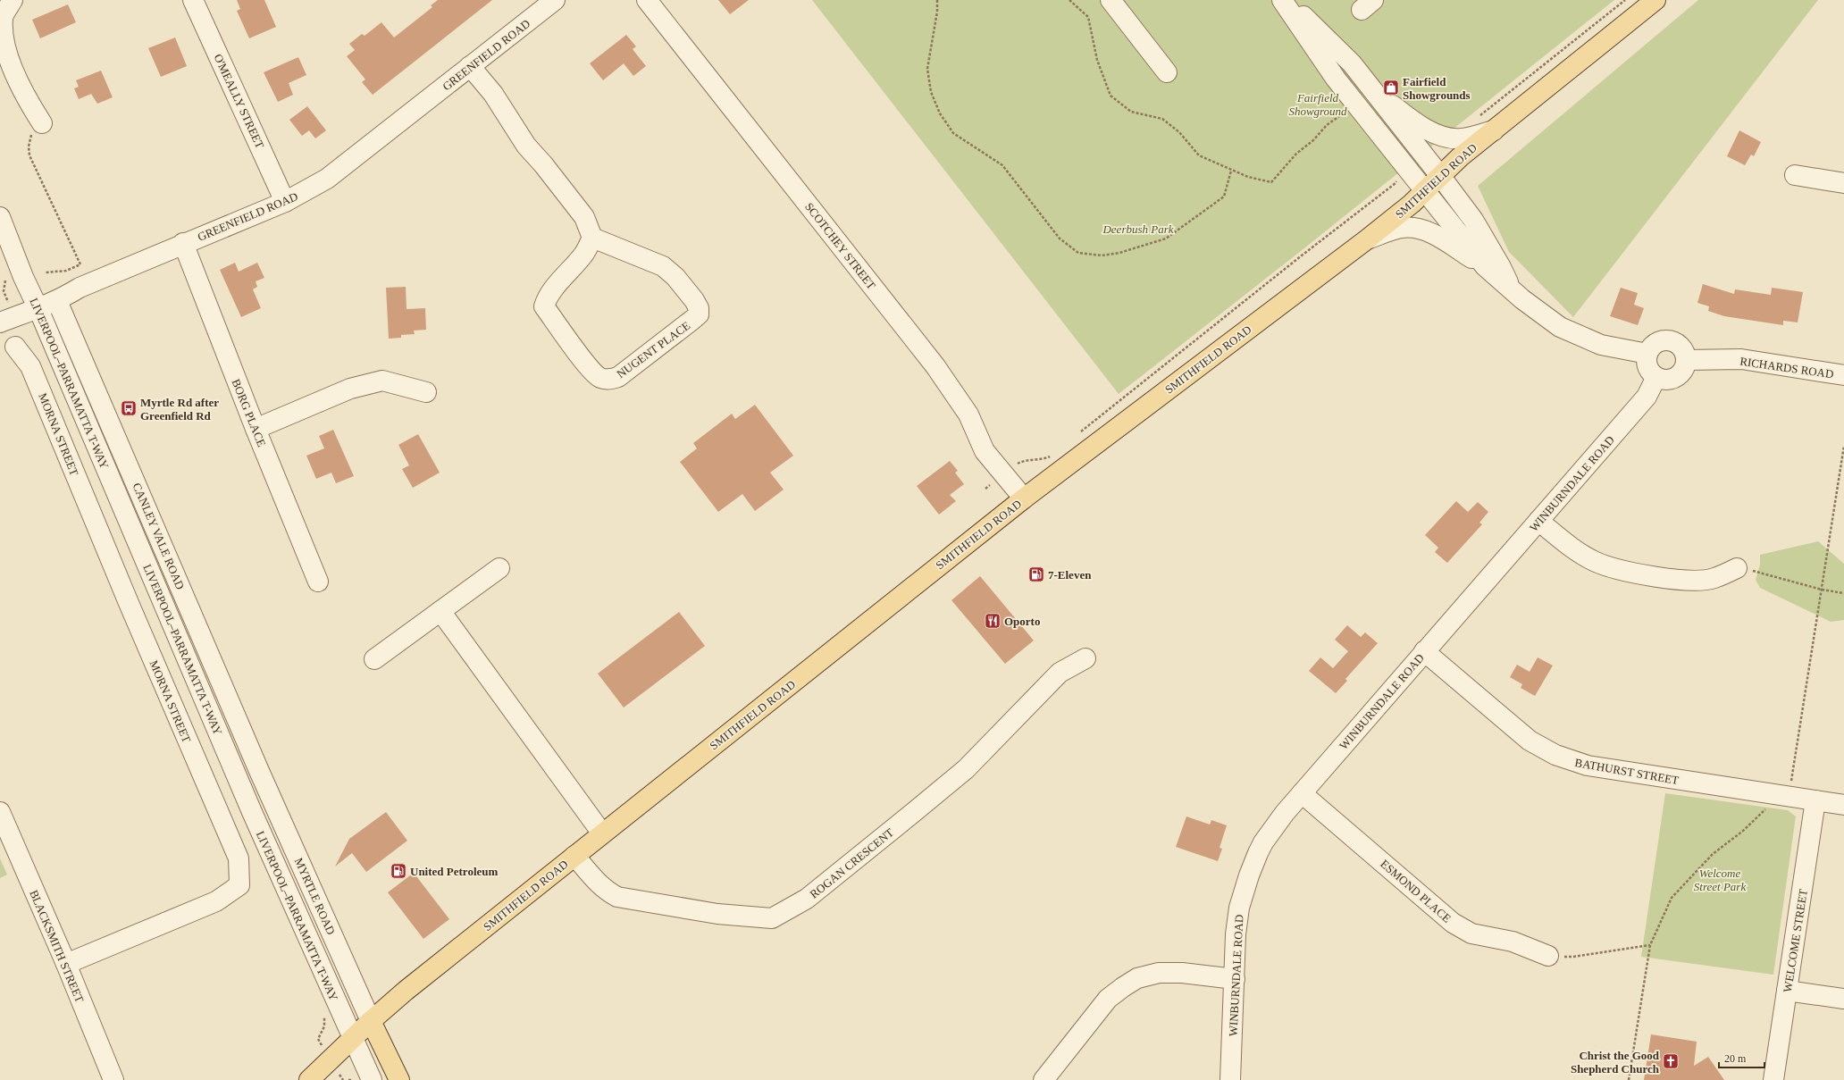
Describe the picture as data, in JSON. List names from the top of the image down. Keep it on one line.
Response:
{"streets":{"main road":["SMITHFIELD ROAD"],"street":["GREENFIELD ROAD","O'MEALLY STREET","SCOTCHEY STREET","NUGENT PLACE","RICHARDS ROAD","LIVERPOOL–PARRAMATTA T-WAY","BORG PLACE","MORNA STREET","WINBURNDALE ROAD","CANLEY VALE ROAD","BATHURST STREET","ROGAN CRESCENT","ESMOND PLACE","MYRTLE ROAD","WELCOME STREET","BLACKSMITH STREET"]},"crossings":[["GREENFIELD ROAD","O'MEALLY STREET"],["GREENFIELD ROAD","LIVERPOOL–PARRAMATTA T-WAY"],["GREENFIELD ROAD","BORG PLACE"],["GREENFIELD ROAD","CANLEY VALE ROAD"],["SMITHFIELD ROAD","SCOTCHEY STREET"],["SMITHFIELD ROAD","LIVERPOOL–PARRAMATTA T-WAY"],["SMITHFIELD ROAD","ROGAN CRESCENT"],["SMITHFIELD ROAD","MYRTLE ROAD"],["RICHARDS ROAD","WINBURNDALE ROAD"],["MORNA STREET","BLACKSMITH STREET"],["WINBURNDALE ROAD","BATHURST STREET"],["WINBURNDALE ROAD","ESMOND PLACE"],["CANLEY VALE ROAD","MYRTLE ROAD"],["BATHURST STREET","WELCOME STREET"]],"parks":["Fairfield Showground","Deerbush Park","Welcome Street Park"],"places":{"shop":["Fairfield Showgrounds"],"bus stop":["Myrtle Rd after Greenfield Rd"],"fuel station":["7-Eleven","United Petroleum"],"restaurant":["Oporto"],"church":["Christ the Good Shepherd Church"]},"scale_bar":"20 m"}
